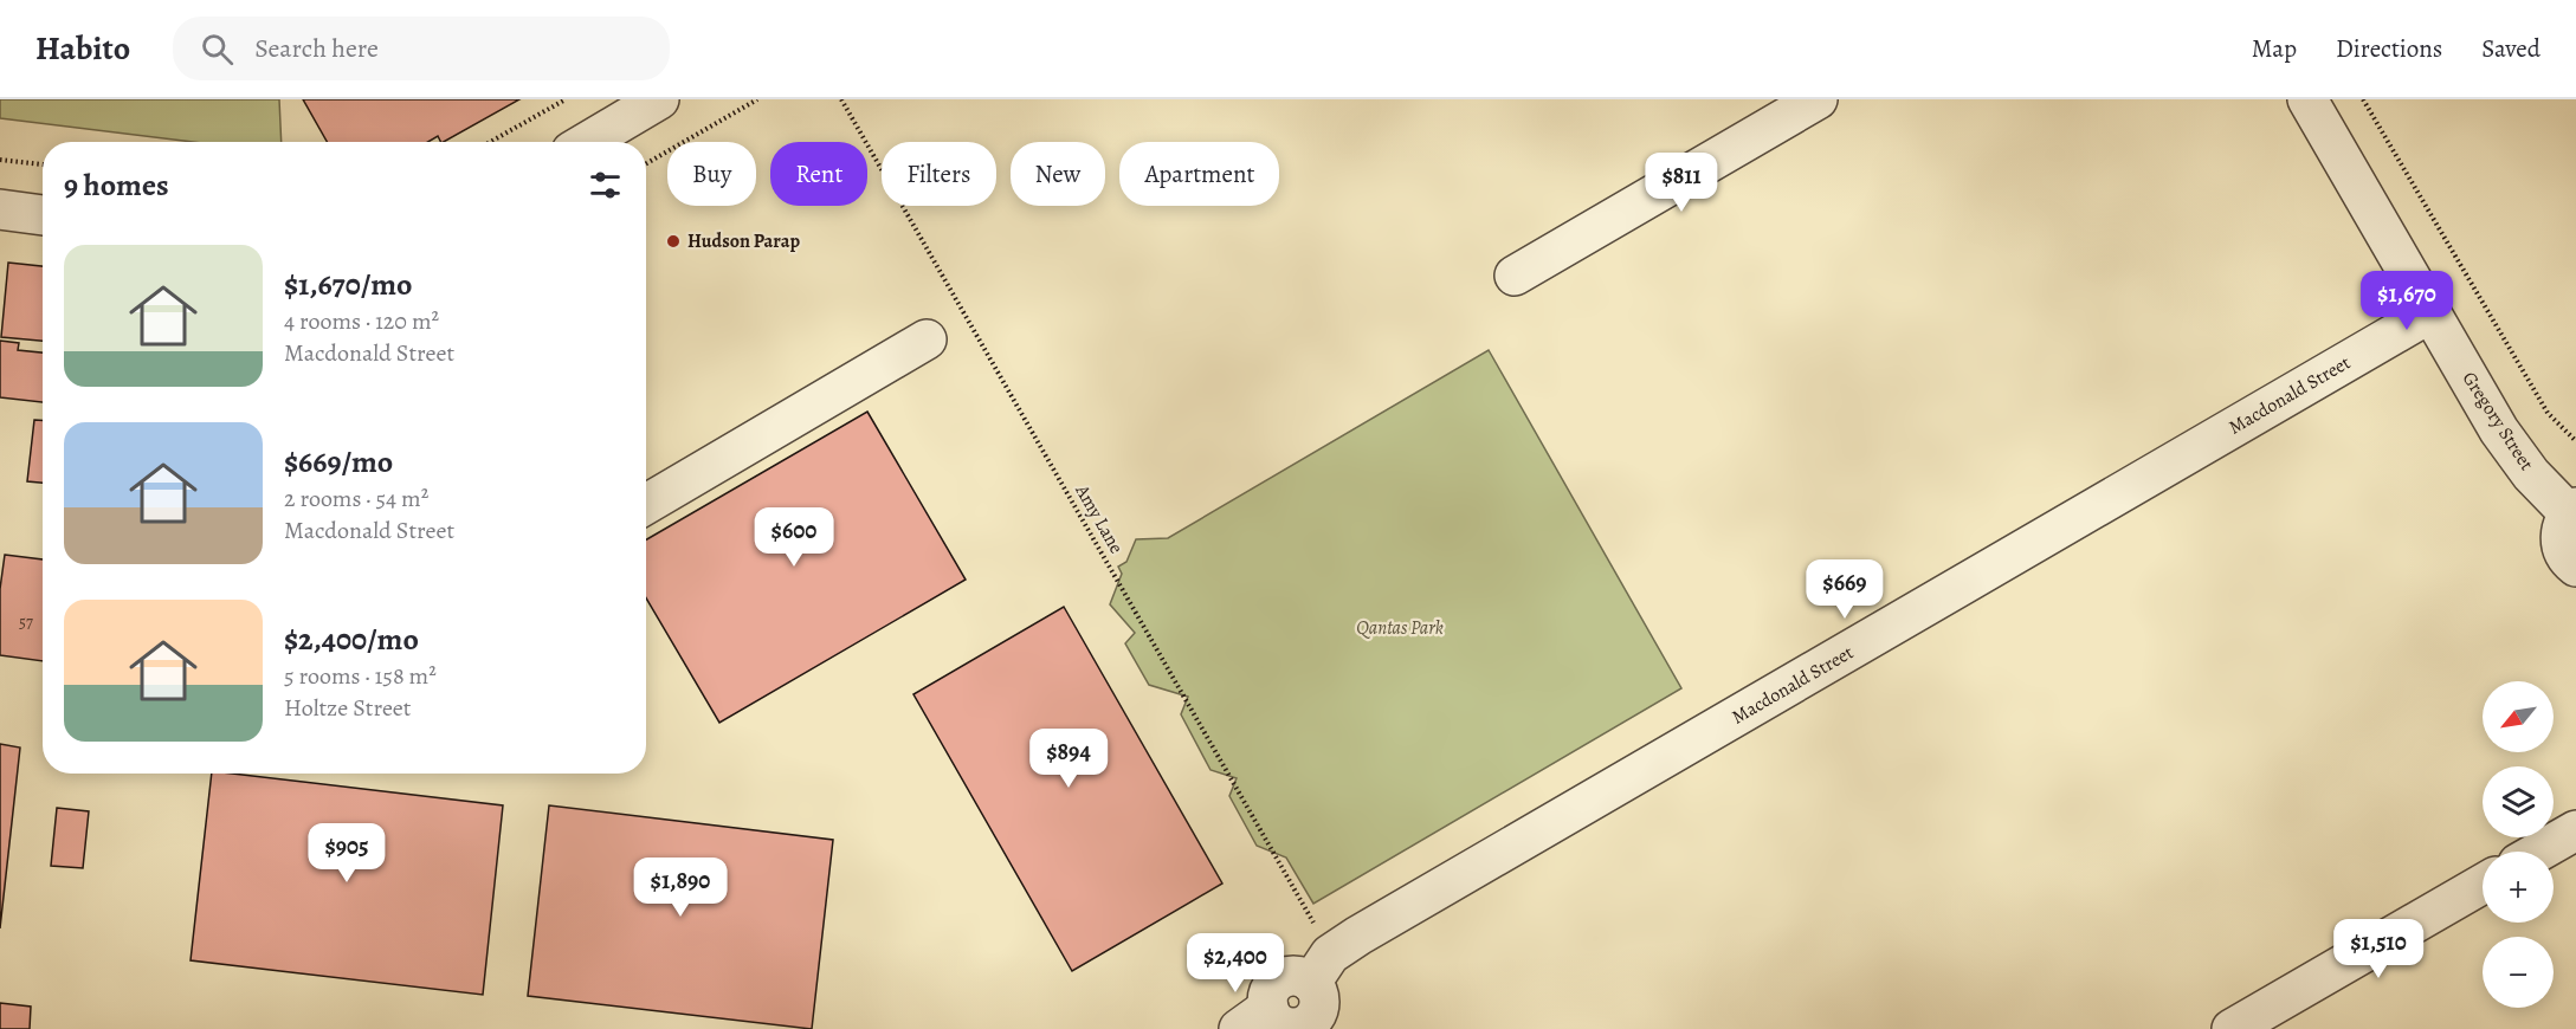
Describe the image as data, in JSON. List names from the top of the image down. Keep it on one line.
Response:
{"streets":{"street":["Macdonald Street","Gregory Street"],"path":["Amy Lane"]},"crossings":[["Macdonald Street","Gregory Street"],["Macdonald Street","Amy Lane"]],"parks":["Qantas Park"],"places":["Hudson Parap"],"house_numbers":["57"],"north":"bottom left","page":{"header":"Habito","search":"Search here","nav":["Map","Directions","Saved"],"chip":["Buy","Rent","Filters","New","Apartment"],"heading":"9 homes","price":["$811","$1,670","$600","$669","$894","$905","$1,890","$1,510","$2,400"],"list":[{"name":"$1,670/mo","note":"4 rooms · 120 m² · Macdonald Street"},{"name":"$669/mo","note":"2 rooms · 54 m² · Macdonald Street"},{"name":"$2,400/mo","note":"5 rooms · 158 m² · Holtze Street"}],"map_buttons":["+","−"]}}
